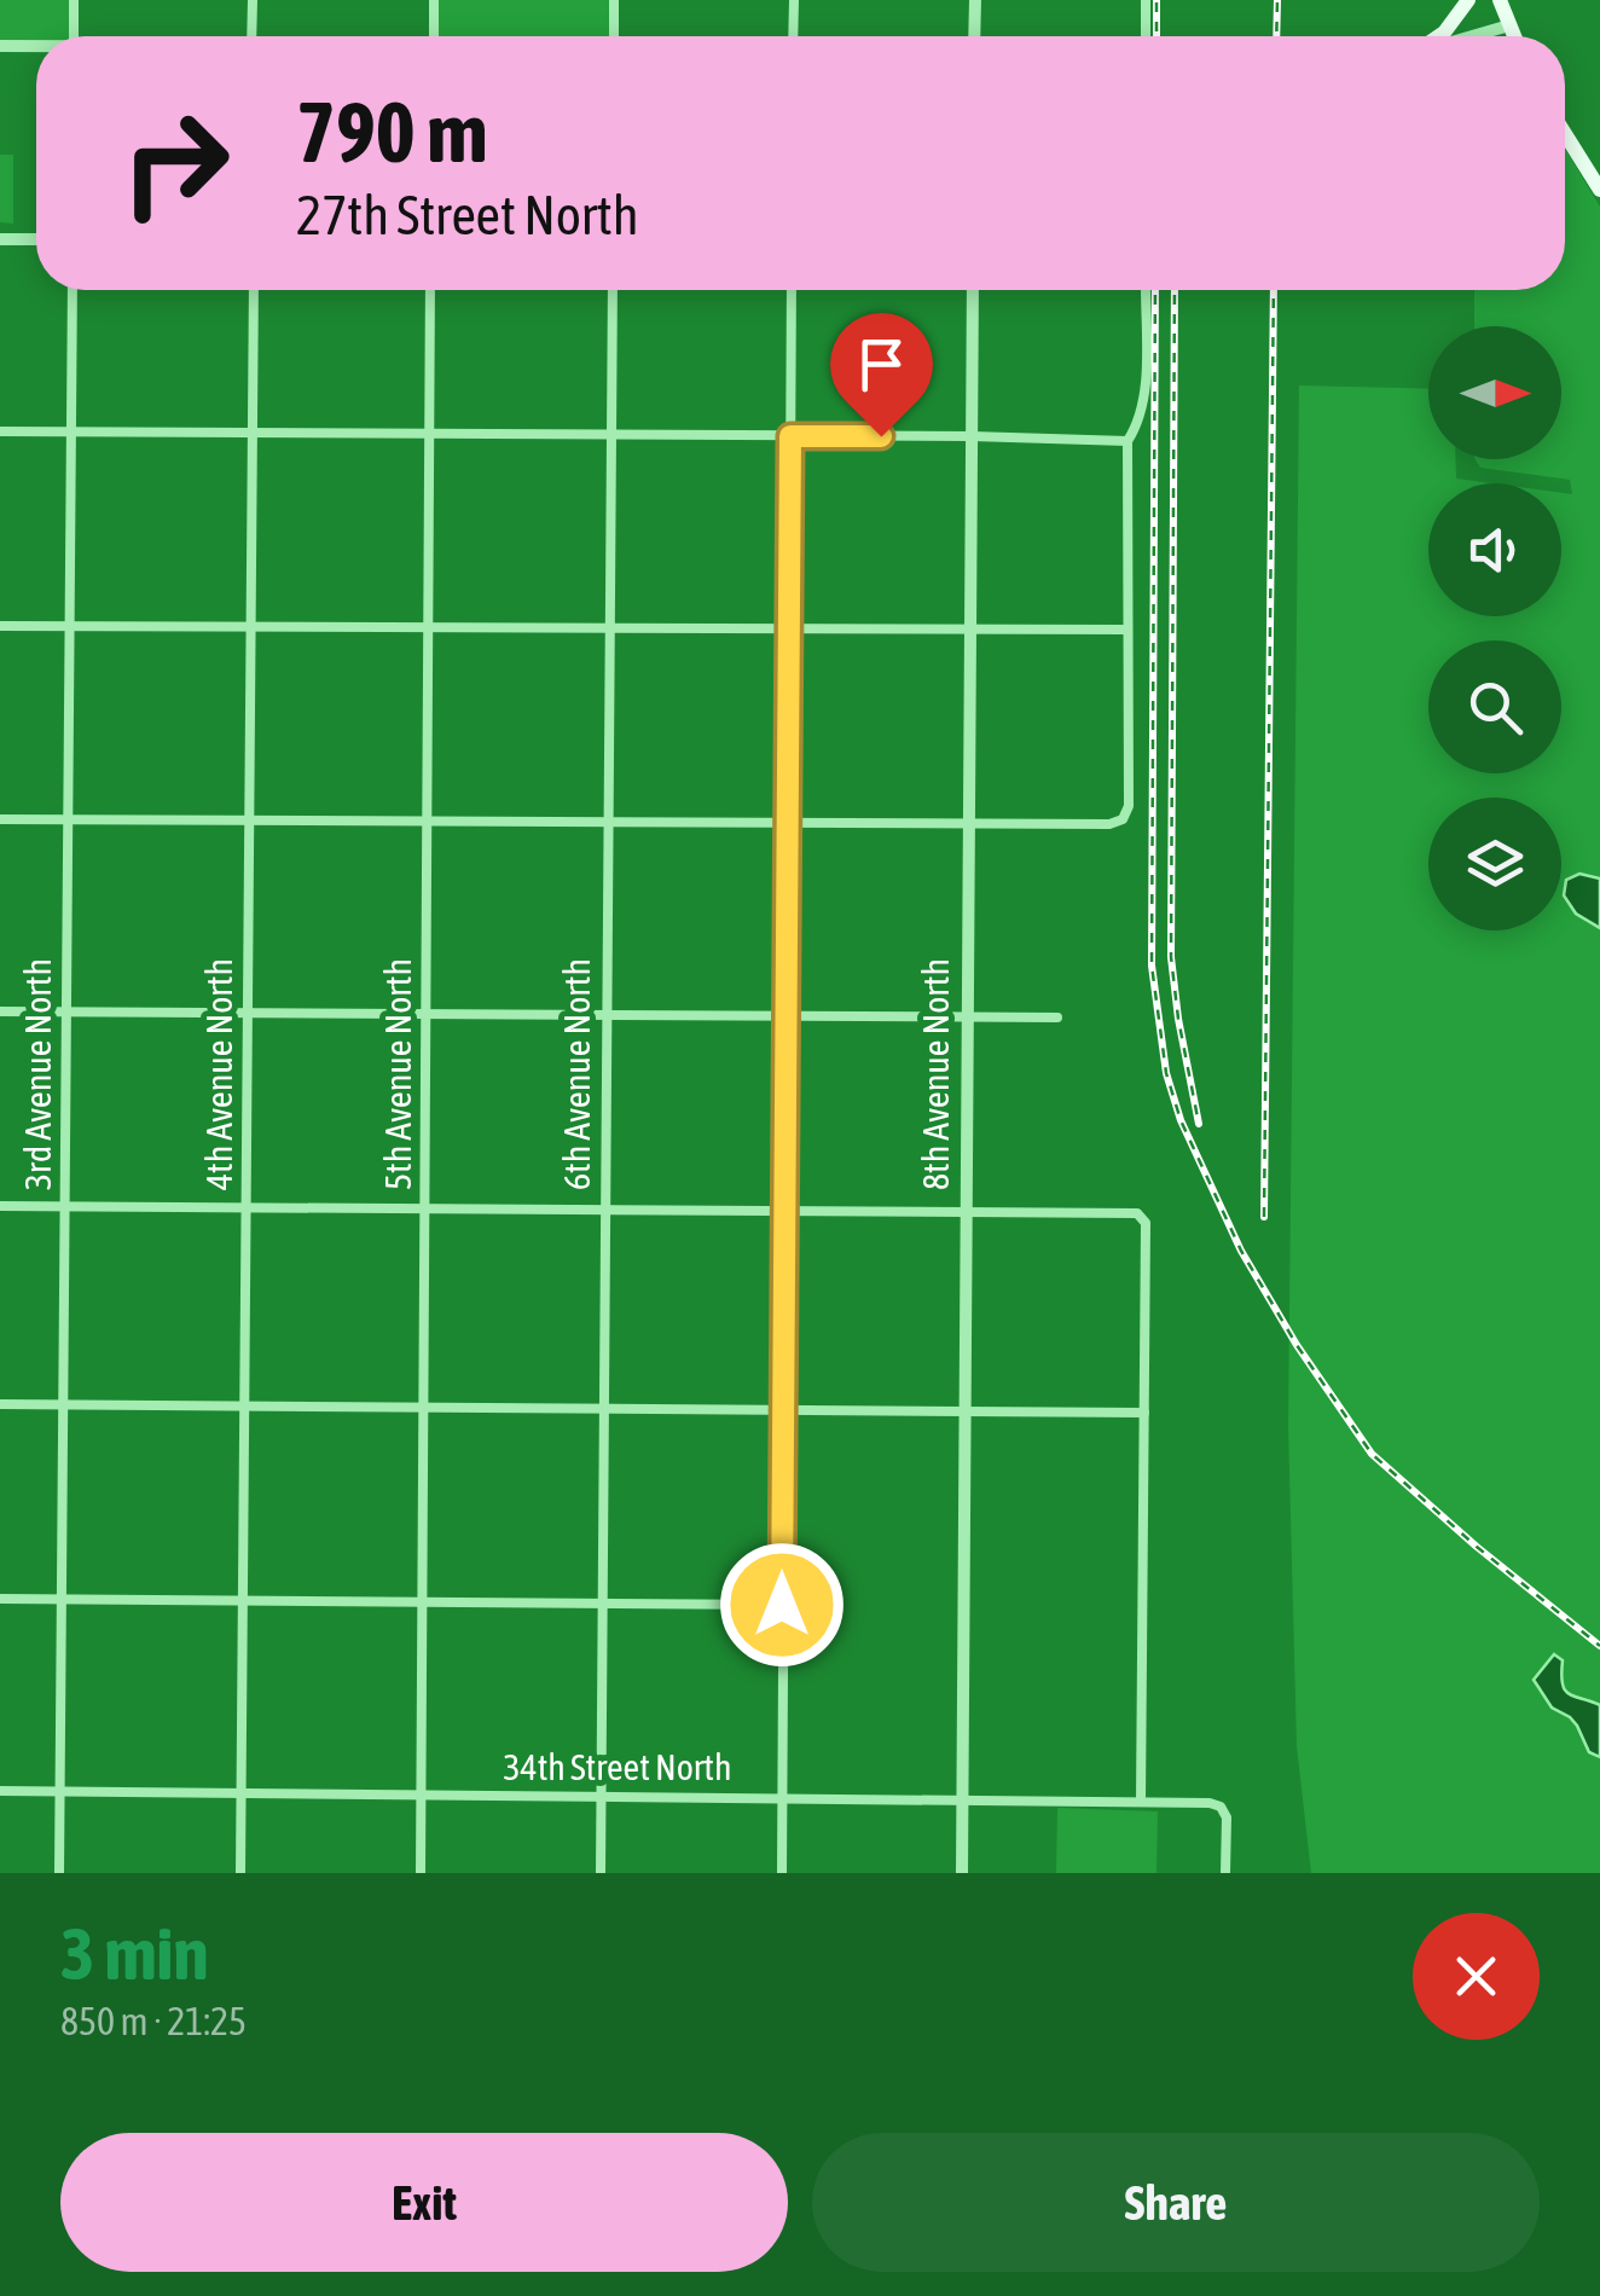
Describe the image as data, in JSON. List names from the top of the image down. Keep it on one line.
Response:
{"streets":{"street":["3rd Avenue North","4th Avenue North","5th Avenue North","6th Avenue North","8th Avenue North","34th Street North"]},"crossings":[["3rd Avenue North","34th Street North"],["4th Avenue North","34th Street North"],["5th Avenue North","34th Street North"],["6th Avenue North","34th Street North"],["8th Avenue North","34th Street North"]],"north":"right","page":{"turn":["790 m","27th Street North"],"heading":["3 min","850 m · 21:25"],"buttons":["Exit","Share"]}}
